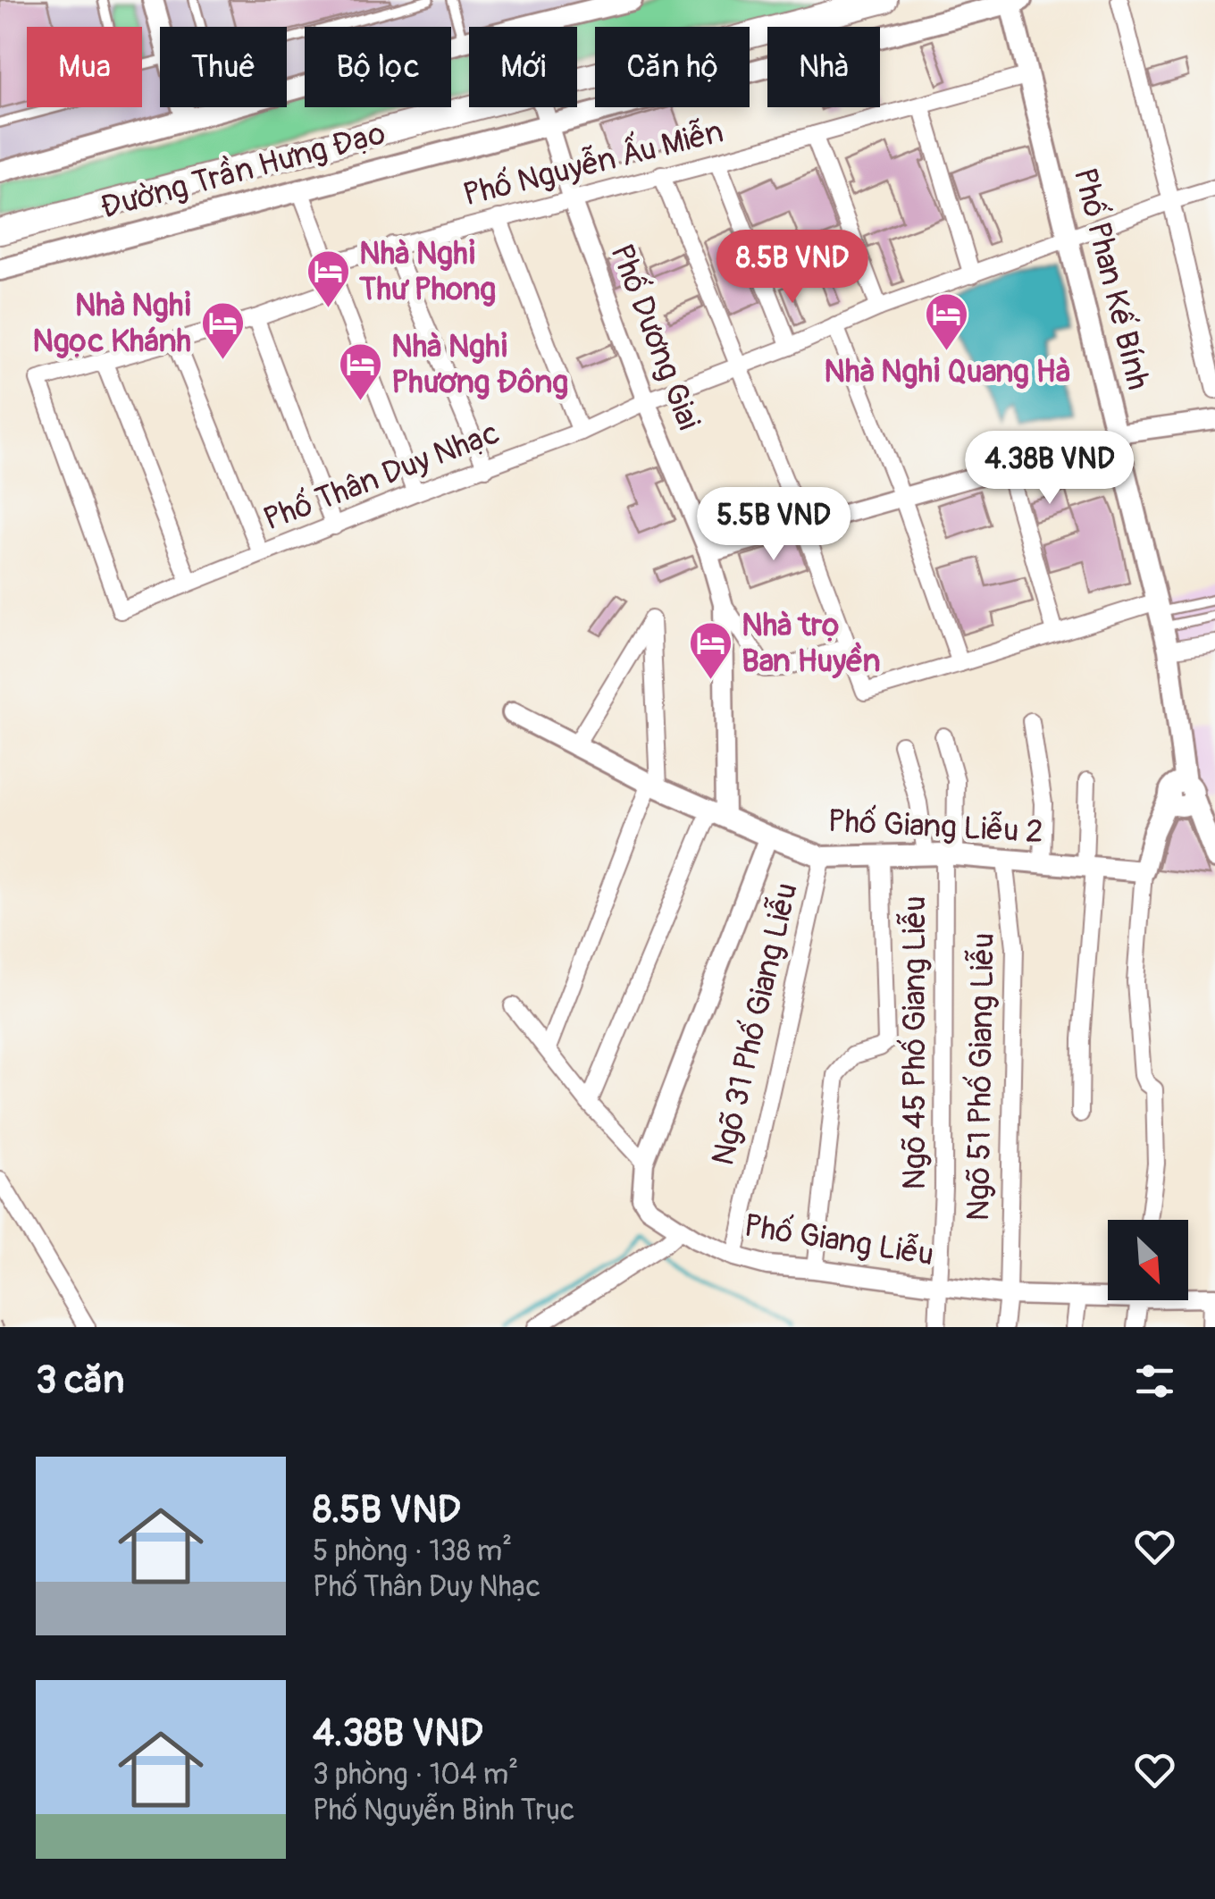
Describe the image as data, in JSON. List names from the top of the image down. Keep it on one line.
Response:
{"streets":{"highway":["Đường Trần Hưng Đạo"],"main road":["Phố Phan Kế Bính","Phố Giang Liễu 2"],"street":["Phố Nguyễn Ấu Miễn","Phố Dương Giai","Phố Thân Duy Nhạc","Ngõ 31 Phố Giang Liễu","Ngõ 45 Phố Giang Liễu","Ngõ 51 Phố Giang Liễu","Phố Giang Liễu"]},"crossings":[["Phố Nguyễn Ấu Miễn","Phố Phan Kế Bính"],["Phố Nguyễn Ấu Miễn","Phố Dương Giai"],["Đường Trần Hưng Đạo","Phố Phan Kế Bính"],["Đường Trần Hưng Đạo","Phố Dương Giai"],["Phố Phan Kế Bính","Phố Thân Duy Nhạc"],["Phố Dương Giai","Phố Thân Duy Nhạc"],["Phố Dương Giai","Phố Giang Liễu 2"],["Phố Giang Liễu 2","Ngõ 31 Phố Giang Liễu"],["Phố Giang Liễu 2","Ngõ 45 Phố Giang Liễu"],["Phố Giang Liễu 2","Ngõ 51 Phố Giang Liễu"],["Phố Giang Liễu 2","Phố Giang Liễu"],["Ngõ 31 Phố Giang Liễu","Phố Giang Liễu"],["Ngõ 45 Phố Giang Liễu","Phố Giang Liễu"],["Ngõ 51 Phố Giang Liễu","Phố Giang Liễu"]],"places":{"hotel":["Nhà Nghỉ Thư Phong","Nhà Nghỉ Quang Hà","Nhà Nghỉ Ngọc Khánh","Nhà Nghỉ Phương Đông","Nhà trọ Ban Huyền"]},"north":"bottom right","page":{"chip":["Mua","Thuê","Bộ lọc","Mới","Căn hộ","Nhà"],"price":["8.5B VND","4.38B VND","5.5B VND"],"heading":"3 căn","list":[{"name":"8.5B VND","note":"5 phòng · 138 m² · Phố Thân Duy Nhạc"},{"name":"4.38B VND","note":"3 phòng · 104 m² · Phố Nguyễn Bỉnh Trục"}]}}
